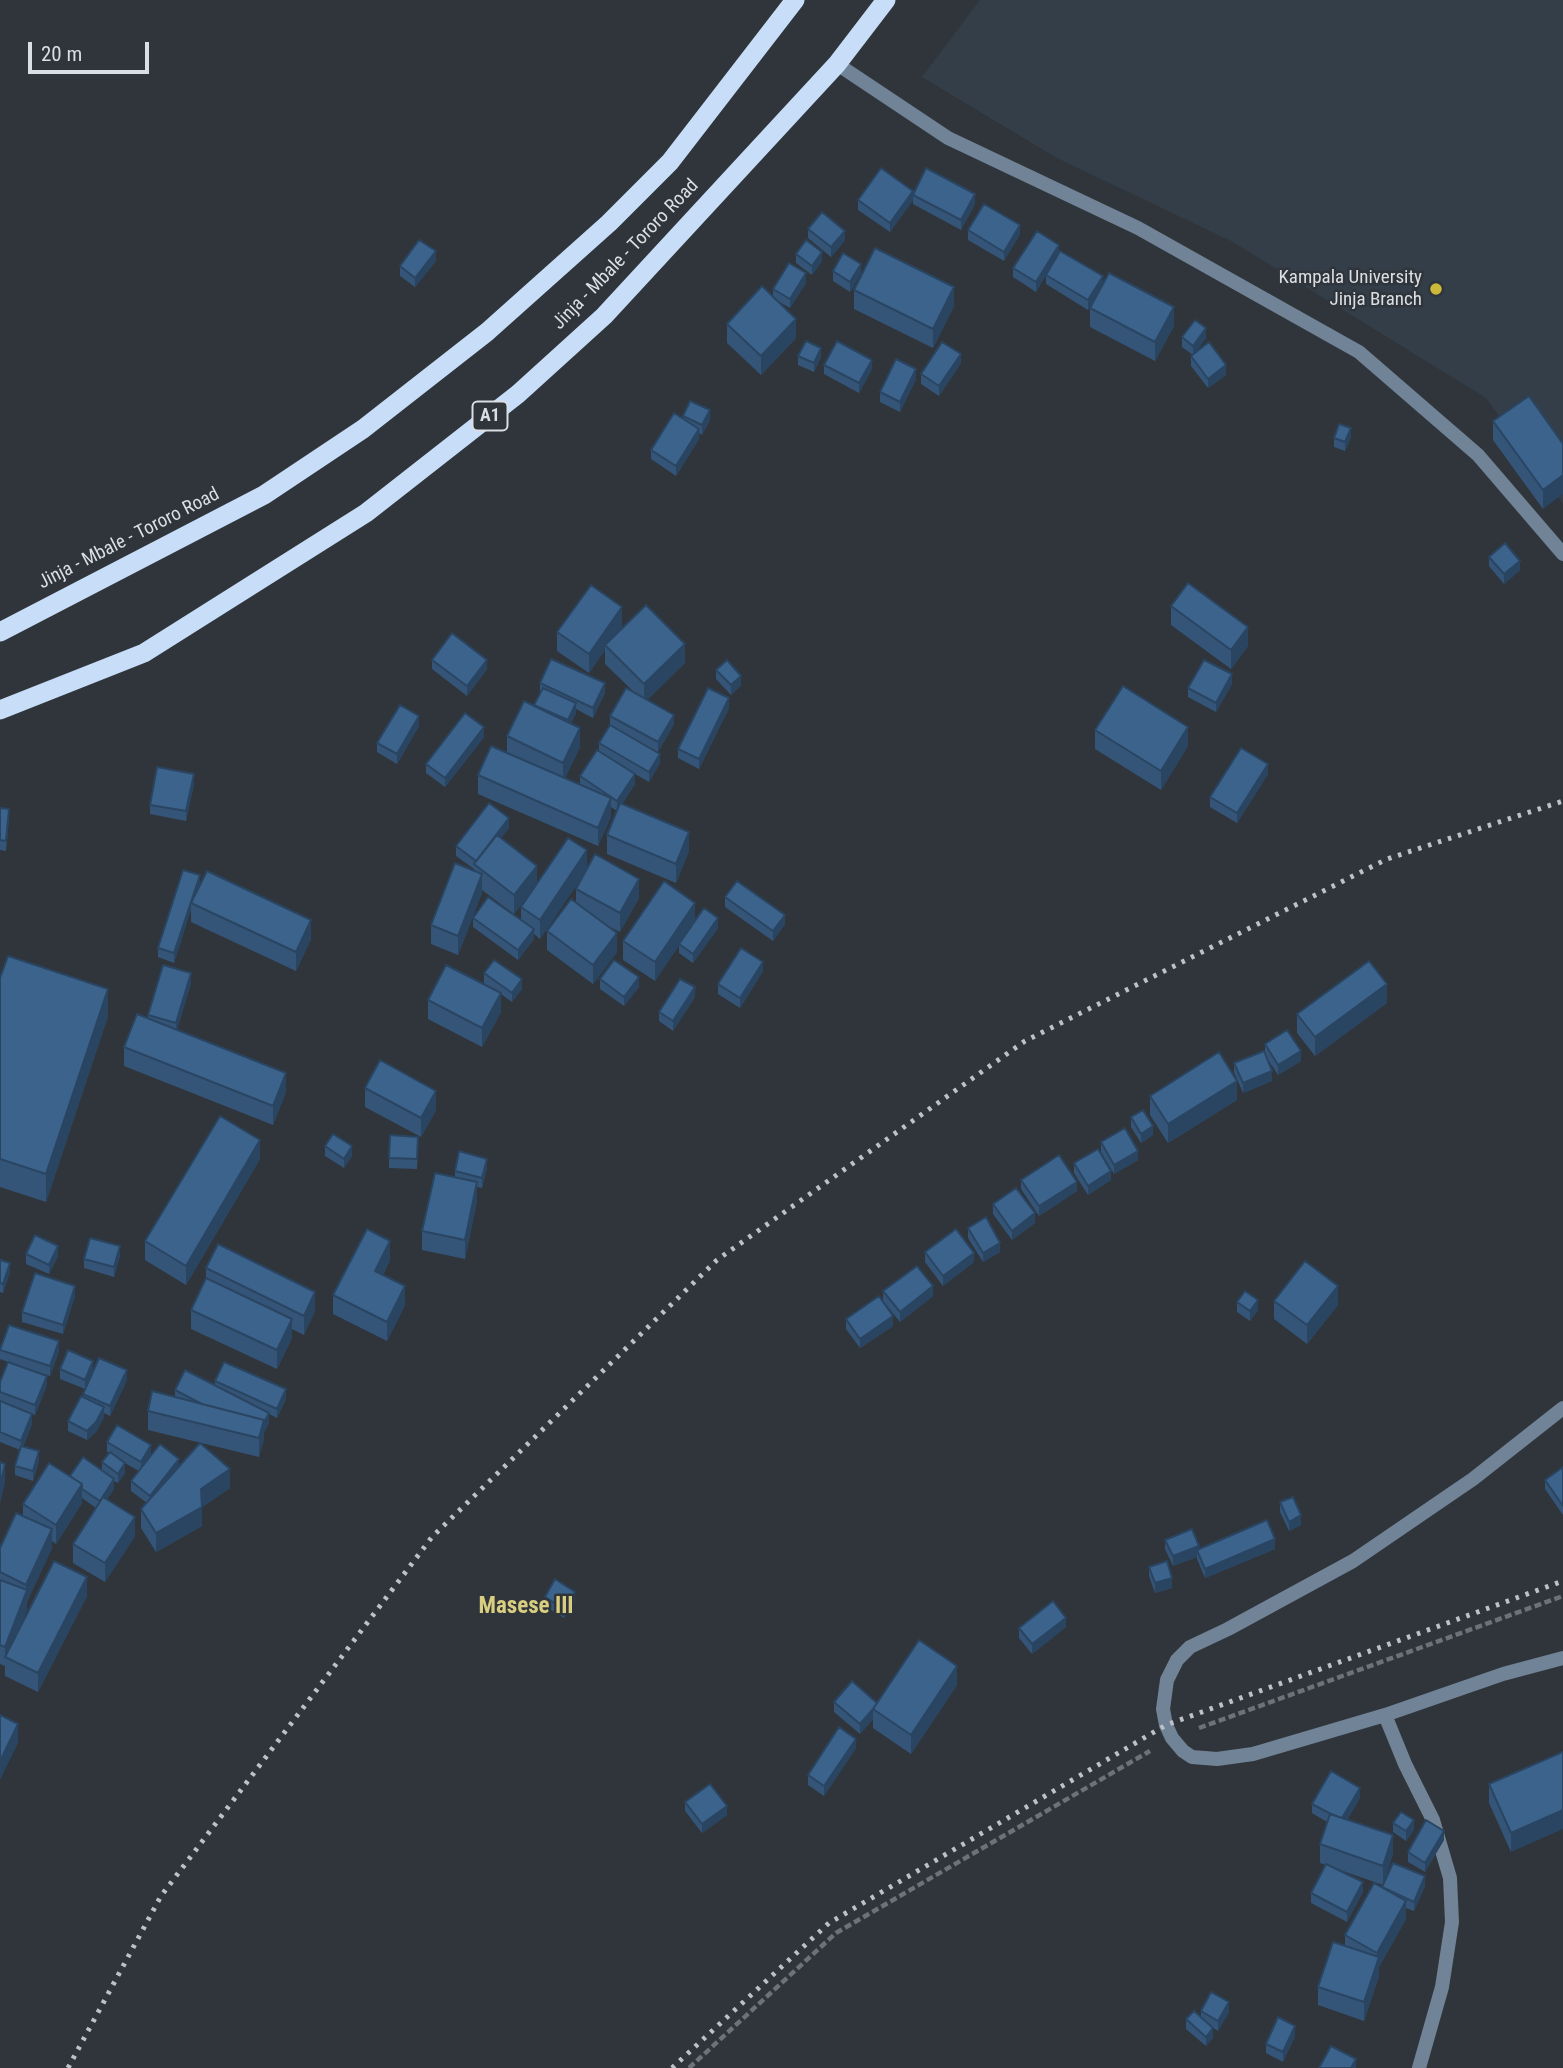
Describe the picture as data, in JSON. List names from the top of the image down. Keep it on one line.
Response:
{"streets":{"highway":["Jinja - Mbale - Tororo Road","A1"]},"districts":["Masese III"],"places":["Kampala University Jinja Branch"],"scale_bar":"20 m"}
